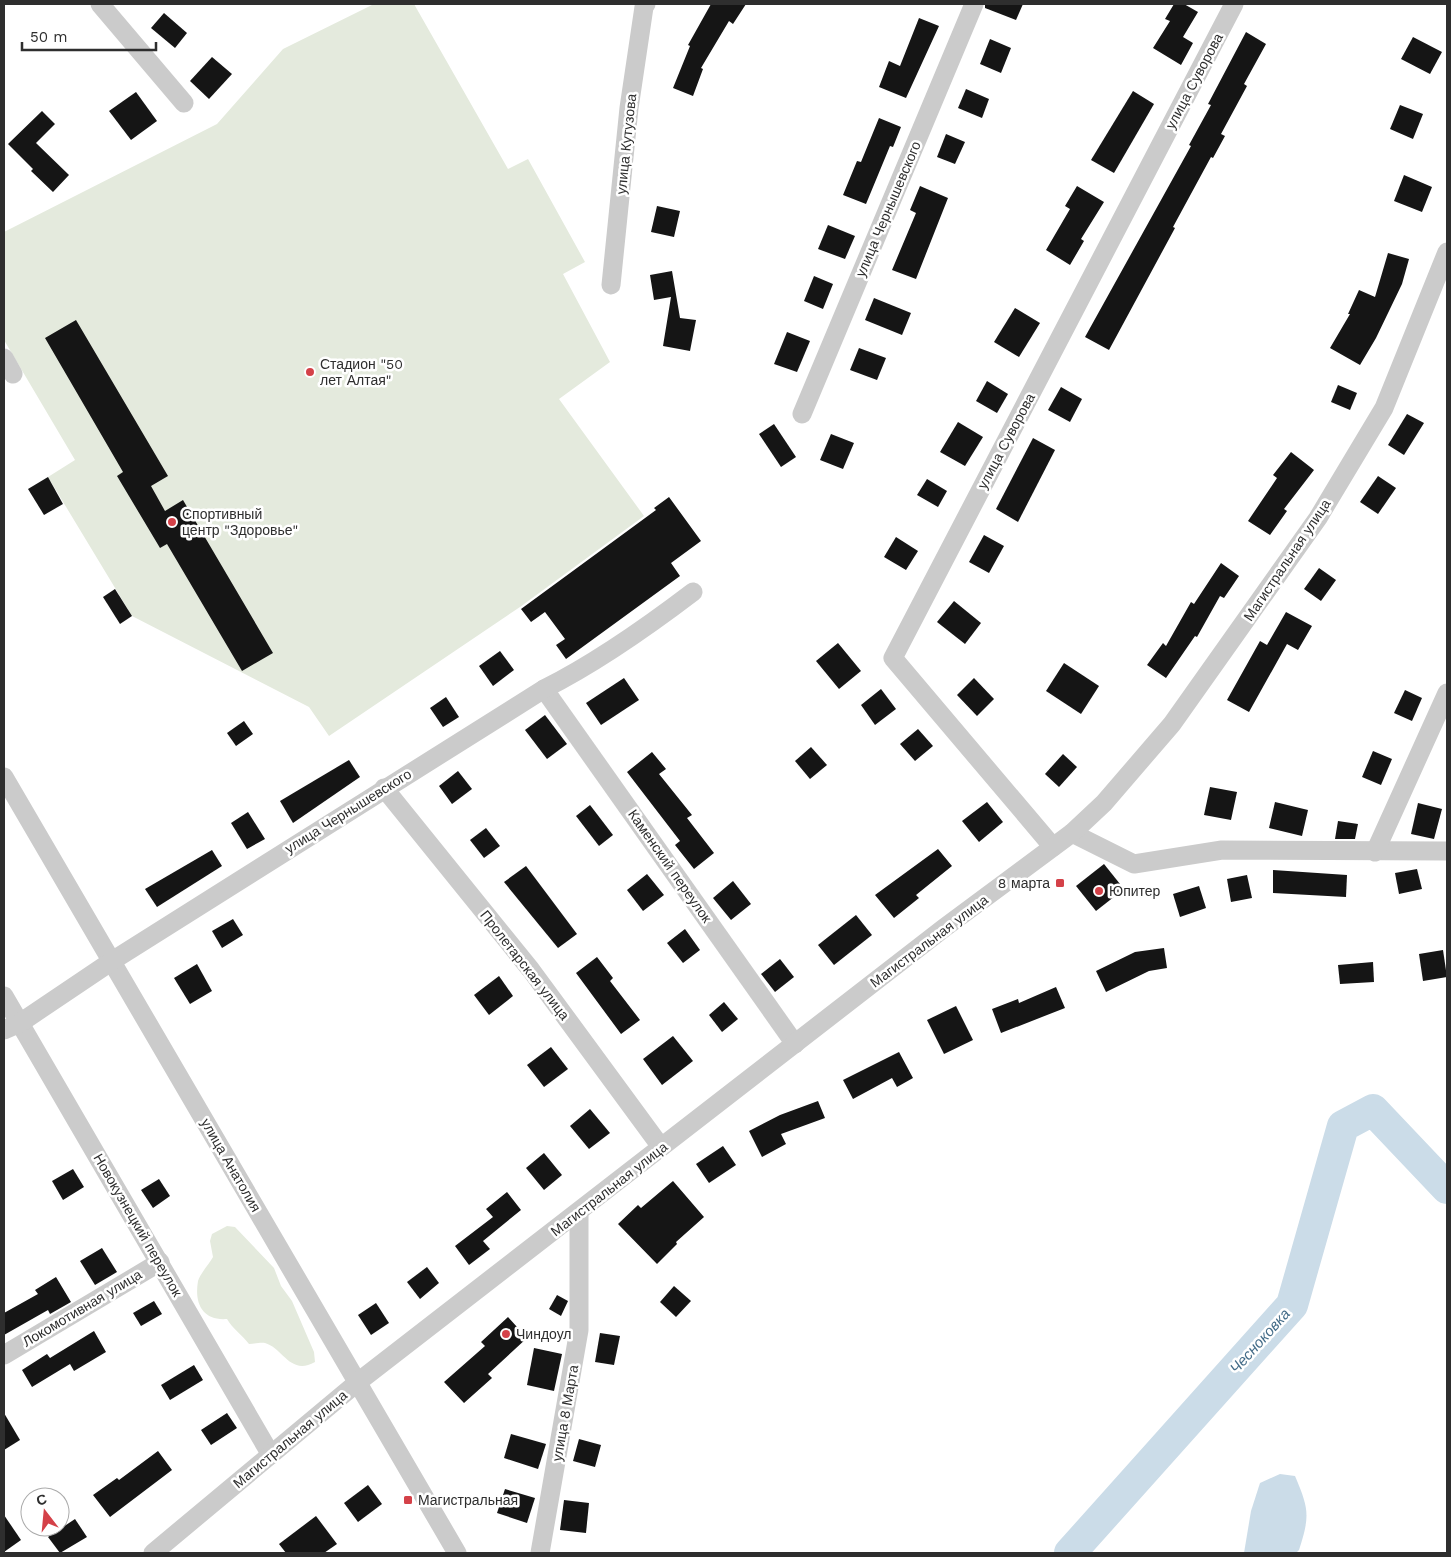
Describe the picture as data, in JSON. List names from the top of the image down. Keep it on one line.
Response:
{"streets":{"street":["улица Суворова","улица Кутузова","улица Чернышевского","Магистральная улица","Каменский переулок","Пролетарская улица","улица Анатолия","Новокузнецкий переулок","Локомотивная улица","улица 8 Марта"]},"crossings":[["улица Суворова","Магистральная улица"],["улица Чернышевского","Каменский переулок"],["улица Чернышевского","Пролетарская улица"],["улица Чернышевского","улица Анатолия"],["улица Чернышевского","Новокузнецкий переулок"],["Магистральная улица","Каменский переулок"],["Магистральная улица","Пролетарская улица"],["Магистральная улица","улица Анатолия"],["Магистральная улица","Новокузнецкий переулок"],["Магистральная улица","улица 8 Марта"],["Новокузнецкий переулок","Локомотивная улица"]],"water":["Чесноковка"],"places":{"other":["Стадион \"50 лет Алтая\"","Спортивный центр \"Здоровье\"","Юпитер","Чиндоул"],"transit":["8 марта","Магистральная"]},"scale_bar":"50 m","north":"top"}
